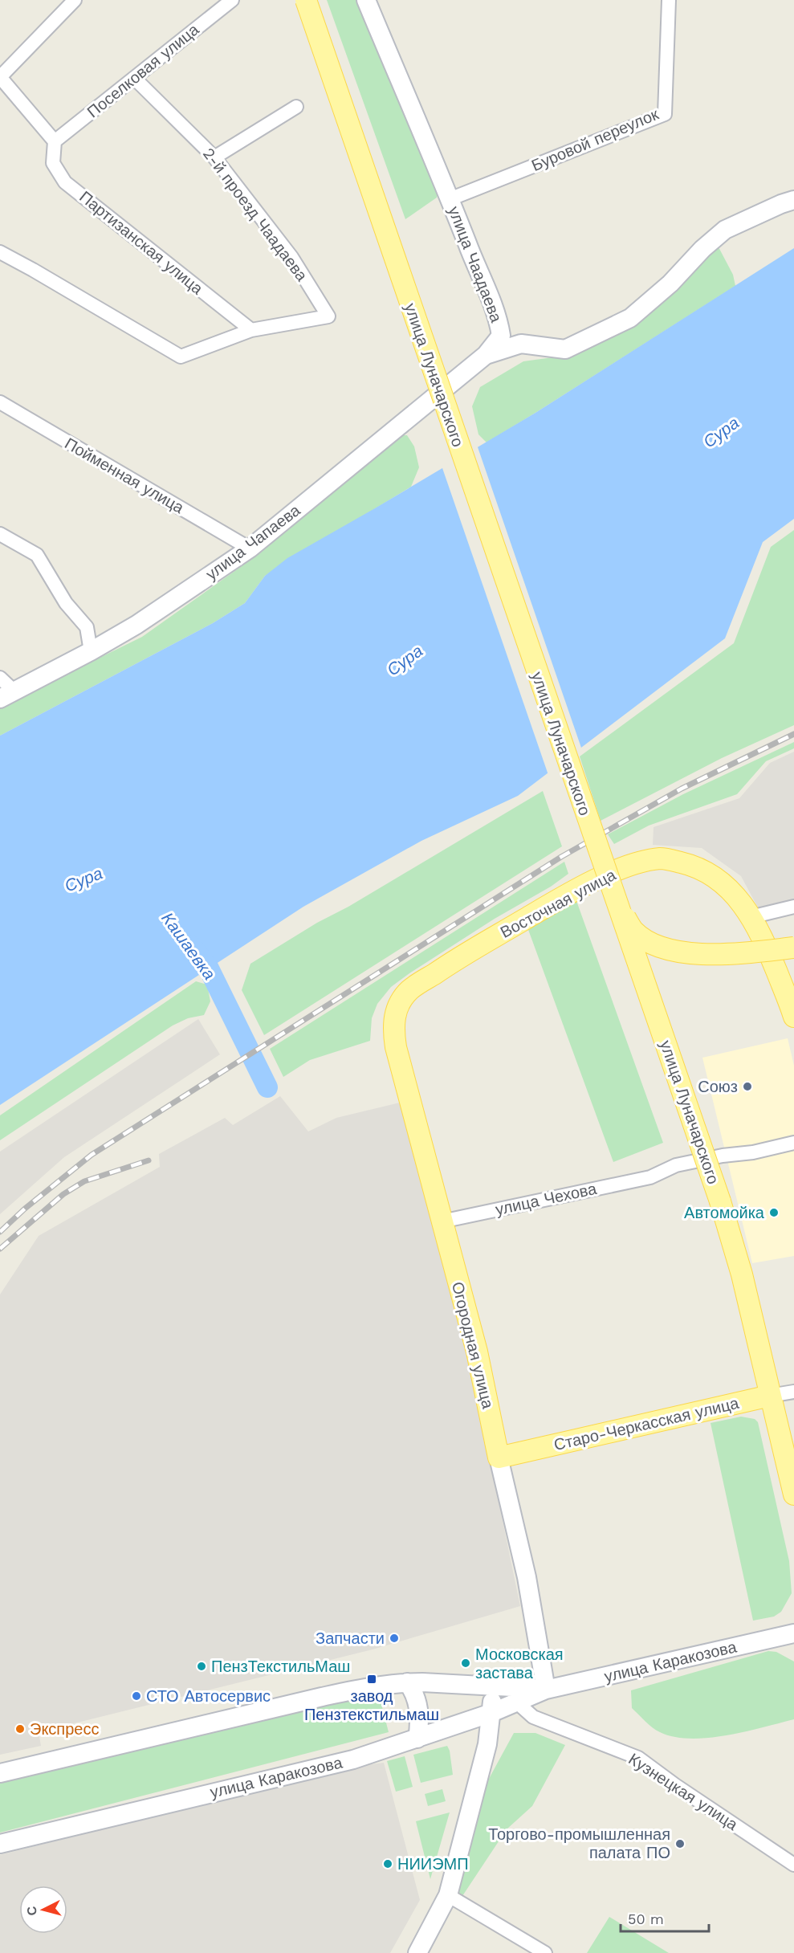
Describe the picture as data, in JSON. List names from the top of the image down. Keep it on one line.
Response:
{"streets":{"main road":["улица Чаадаева","улица Луначарского","улица Чапаева","Восточная улица","Огородная улица","Старо-Черкасская улица","улица Каракозова"],"street":["Поселковая улица","Буровой переулок","2-й проезд Чаадаева","Партизанская улица","Пойменная улица","улица Чехова","Кузнецкая улица"]},"crossings":[["Поселковая улица","2-й проезд Чаадаева"],["Поселковая улица","Партизанская улица"],["Буровой переулок","улица Чаадаева"],["2-й проезд Чаадаева","Партизанская улица"],["улица Чаадаева","улица Чапаева"],["улица Луначарского","Старо-Черкасская улица"],["Пойменная улица","улица Чапаева"],["Восточная улица","Огородная улица"],["улица Чехова","Огородная улица"],["Огородная улица","Старо-Черкасская улица"],["Огородная улица","улица Каракозова"],["улица Каракозова","Кузнецкая улица"]],"water":["Сура","Кашаевка"],"places":{"other":["Союз","Автомойка","Запчасти","Московская застава","ПензТекстильМаш","СТО Автосервис","Экспресс","Торгово-промышленная палата ПО","НИИЭМП"],"transit":["завод Пензтекстильмаш"]},"scale_bar":"50 m","north":"left"}
